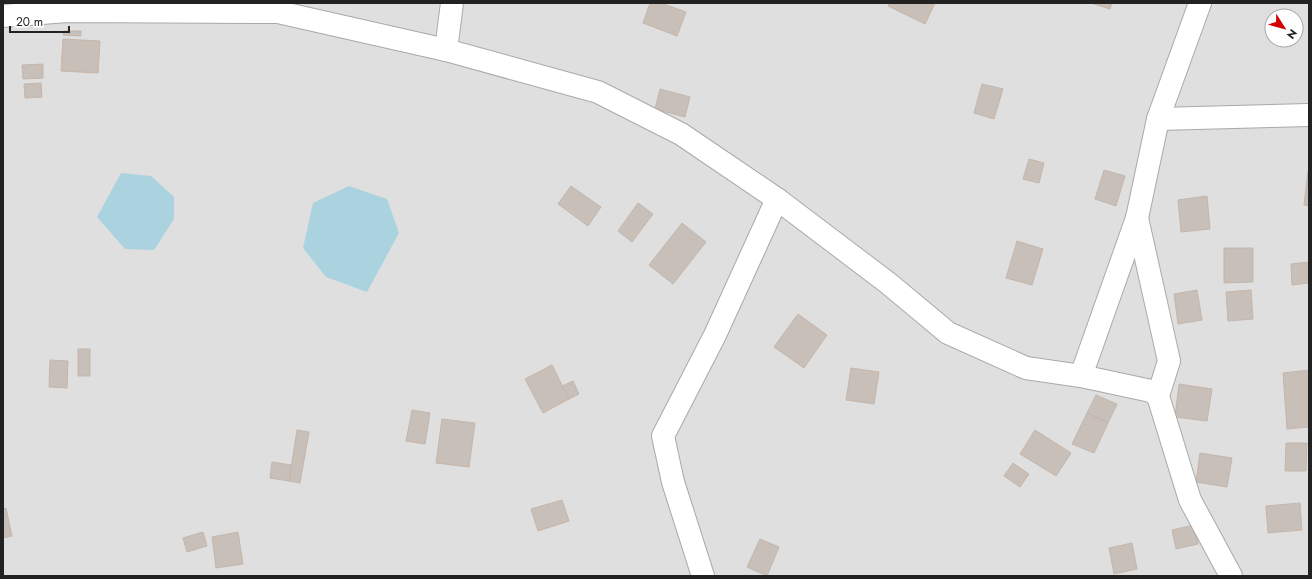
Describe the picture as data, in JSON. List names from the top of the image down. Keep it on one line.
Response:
{"scale_bar":"20 m","north":"bottom right"}
